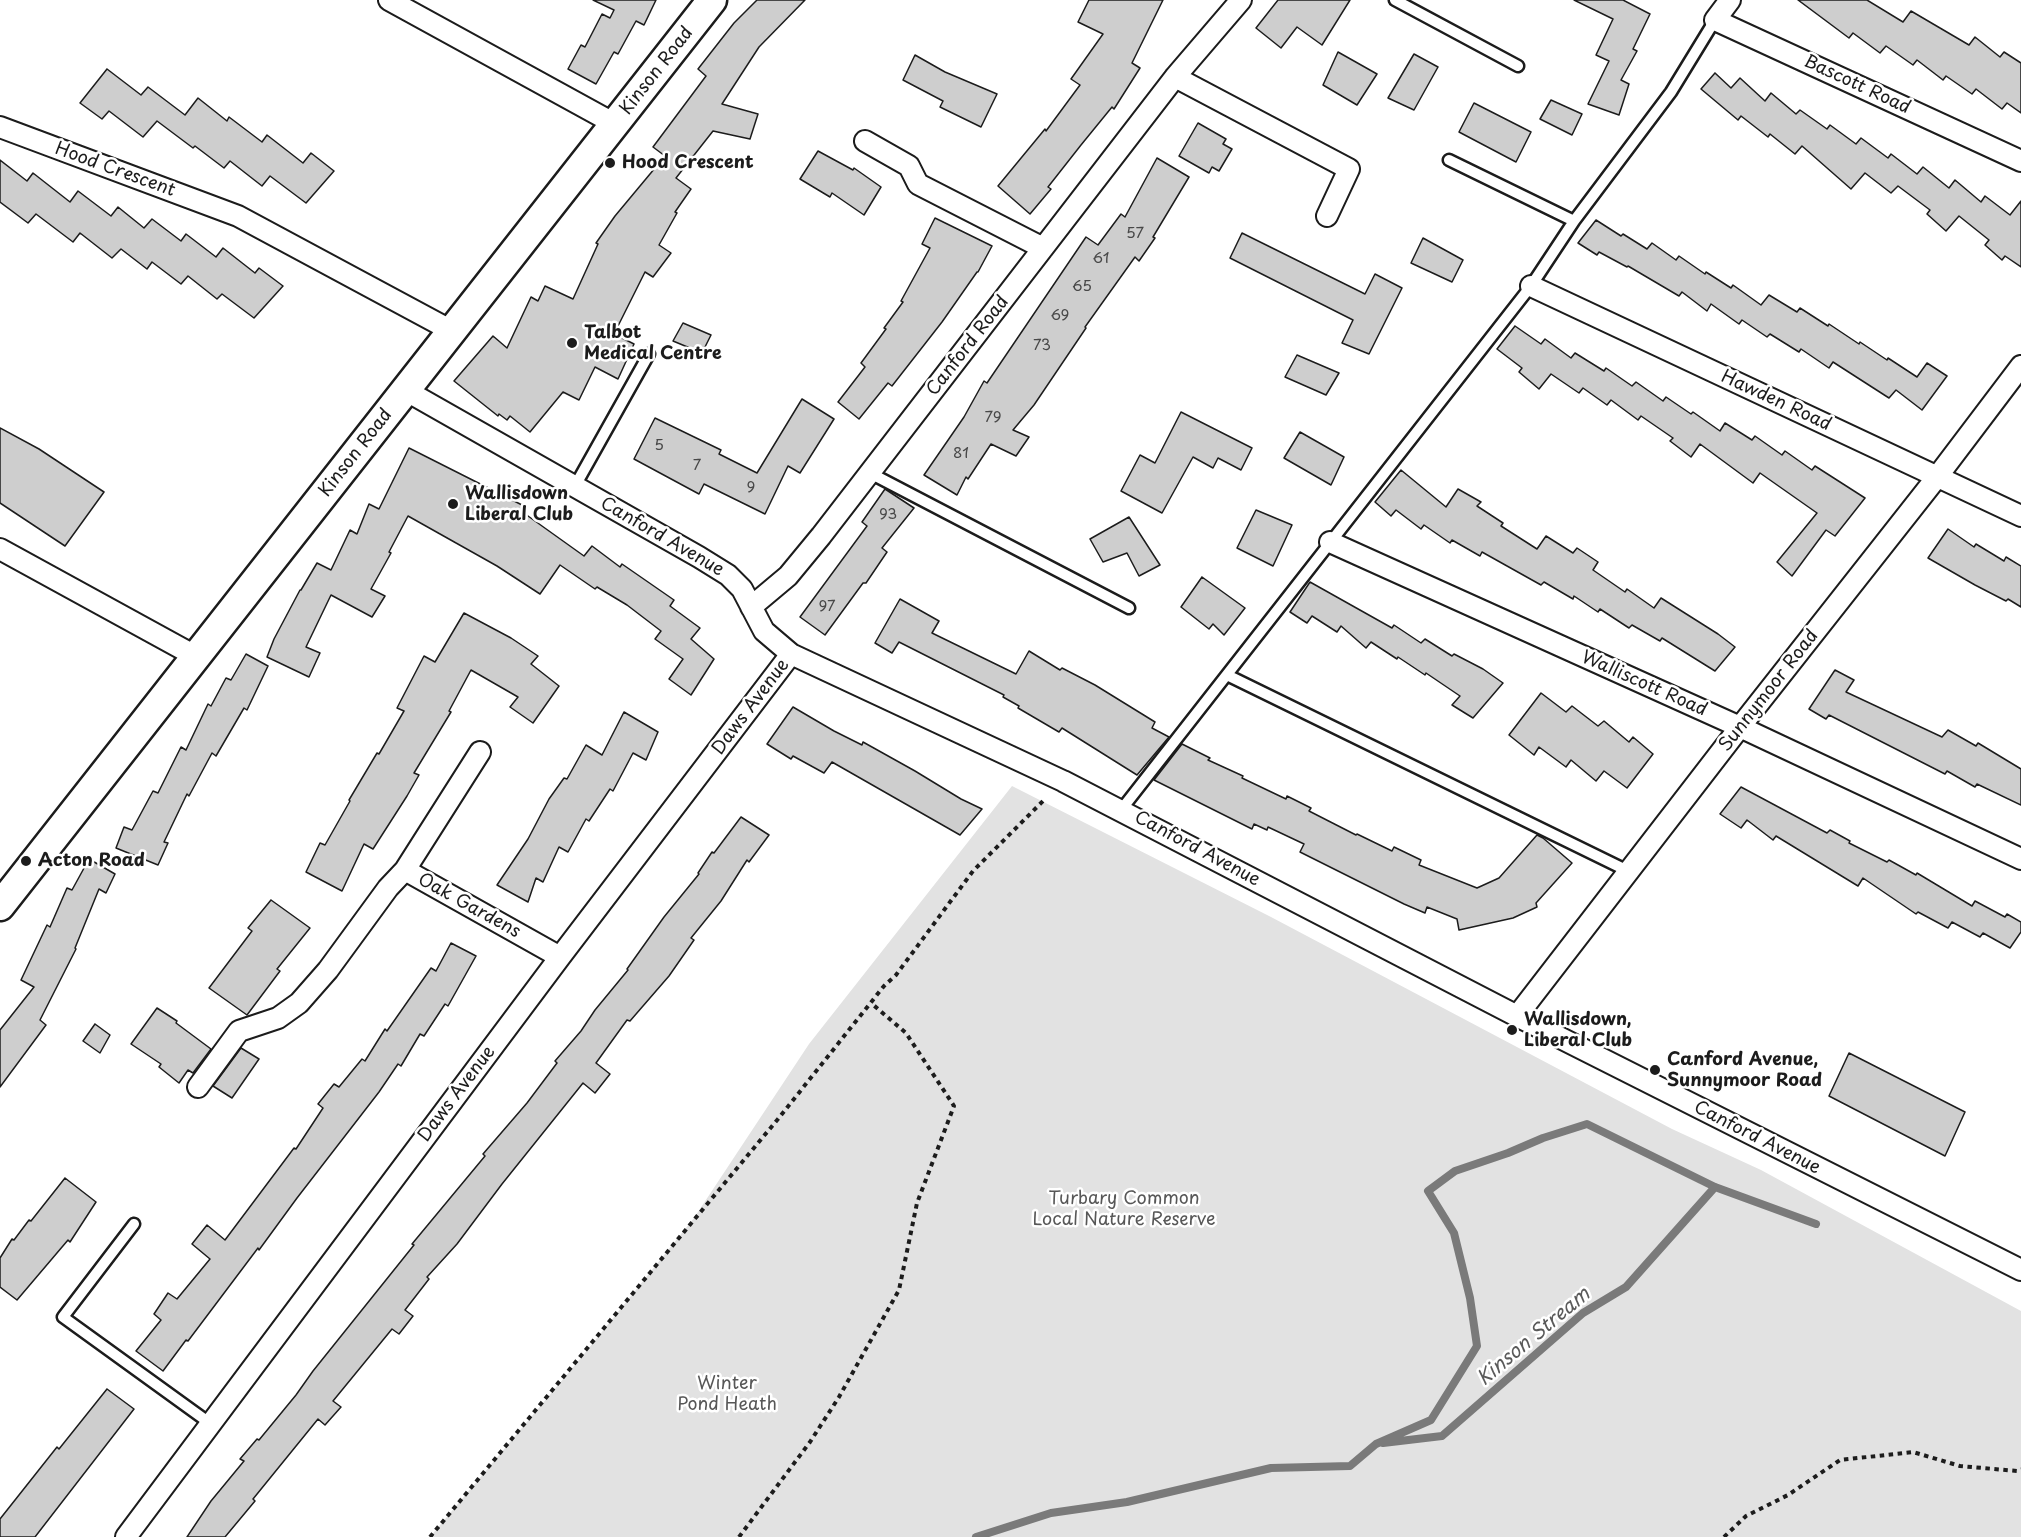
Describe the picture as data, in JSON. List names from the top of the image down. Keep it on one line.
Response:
{"streets":{"street":["Kinson Road","Bascott Road","Hood Crescent","Canford Road","Hawden Road","Canford Avenue","Walliscott Road","Sunnymoor Road","Daws Avenue","Oak Gardens"]},"crossings":[["Kinson Road","Hood Crescent"],["Kinson Road","Canford Avenue"],["Canford Road","Canford Avenue"],["Hawden Road","Sunnymoor Road"],["Canford Avenue","Sunnymoor Road"],["Canford Avenue","Daws Avenue"],["Walliscott Road","Sunnymoor Road"],["Daws Avenue","Oak Gardens"]],"water":["Kinson Stream"],"parks":["Turbary Common Local Nature Reserve","Winter Pond Heath"],"places":["Hood Crescent","Talbot Medical Centre","Wallisdown Liberal Club","Acton Road","Wallisdown, Liberal Club","Canford Avenue, Sunnymoor Road"],"house_numbers":["57","61","65","69","73","79","5","81","7","9","93","97"]}
